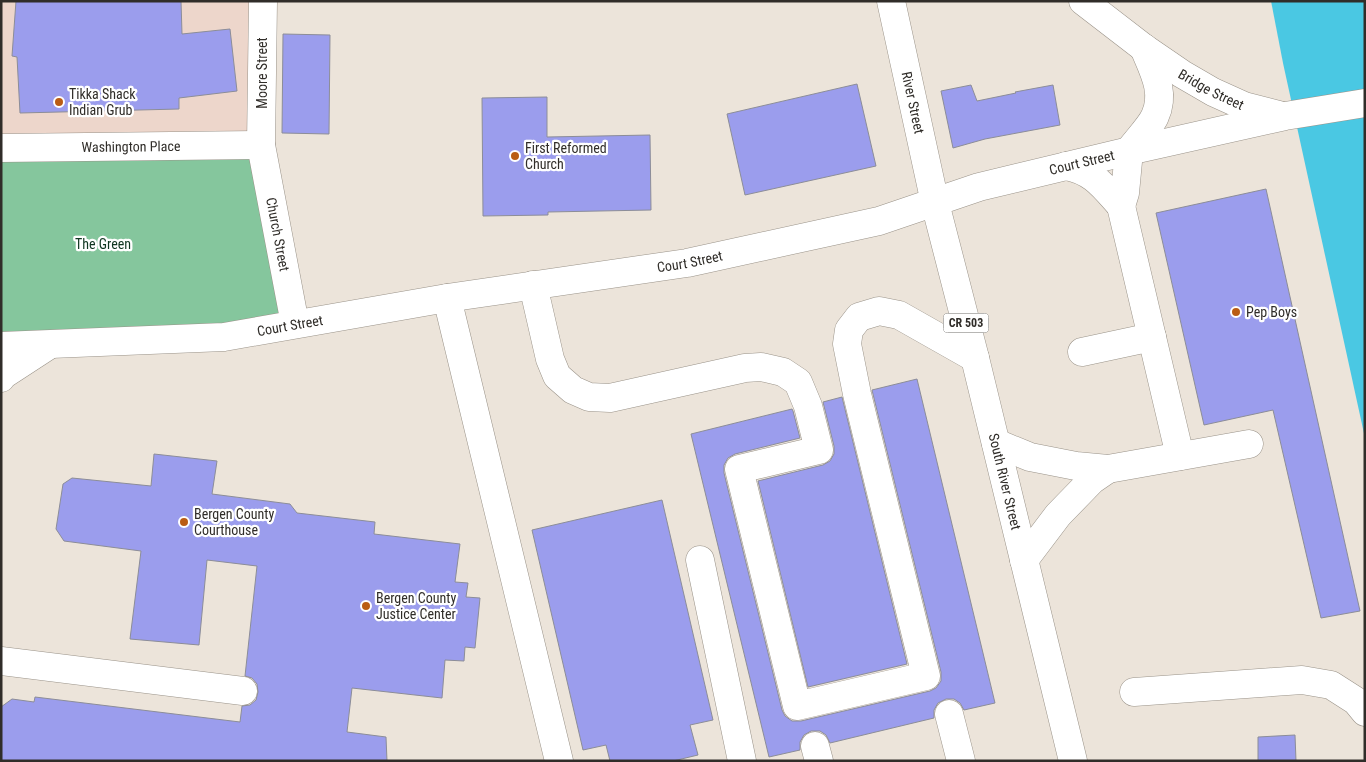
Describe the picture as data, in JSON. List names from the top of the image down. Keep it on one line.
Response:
{"streets":{"main road":["Moore Street","Bridge Street","River Street","Washington Place","Court Street","Church Street","CR 503","South River Street"]},"crossings":[["Moore Street","Washington Place"],["Moore Street","Church Street"],["Bridge Street","Court Street"],["River Street","Court Street"],["River Street","South River Street"],["Washington Place","Church Street"],["Court Street","Church Street"],["Court Street","South River Street"]],"parks":["The Green"],"places":["Tikka Shack Indian Grub","First Reformed Church","Pep Boys","Bergen County Courthouse","Bergen County Justice Center"]}
